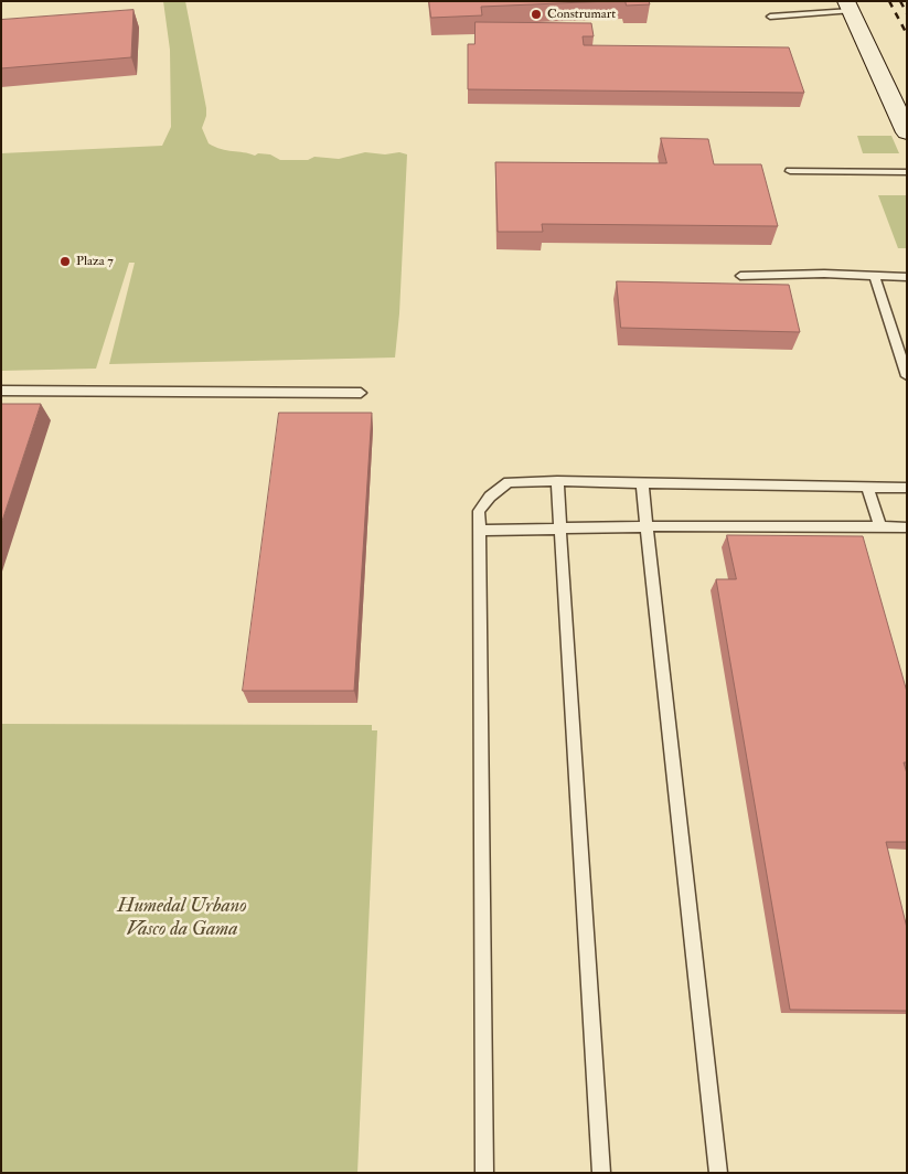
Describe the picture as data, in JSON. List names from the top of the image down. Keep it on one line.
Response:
{"parks":["Humedal Urbano Vasco da Gama"],"places":["Construmart","Plaza 7"]}
